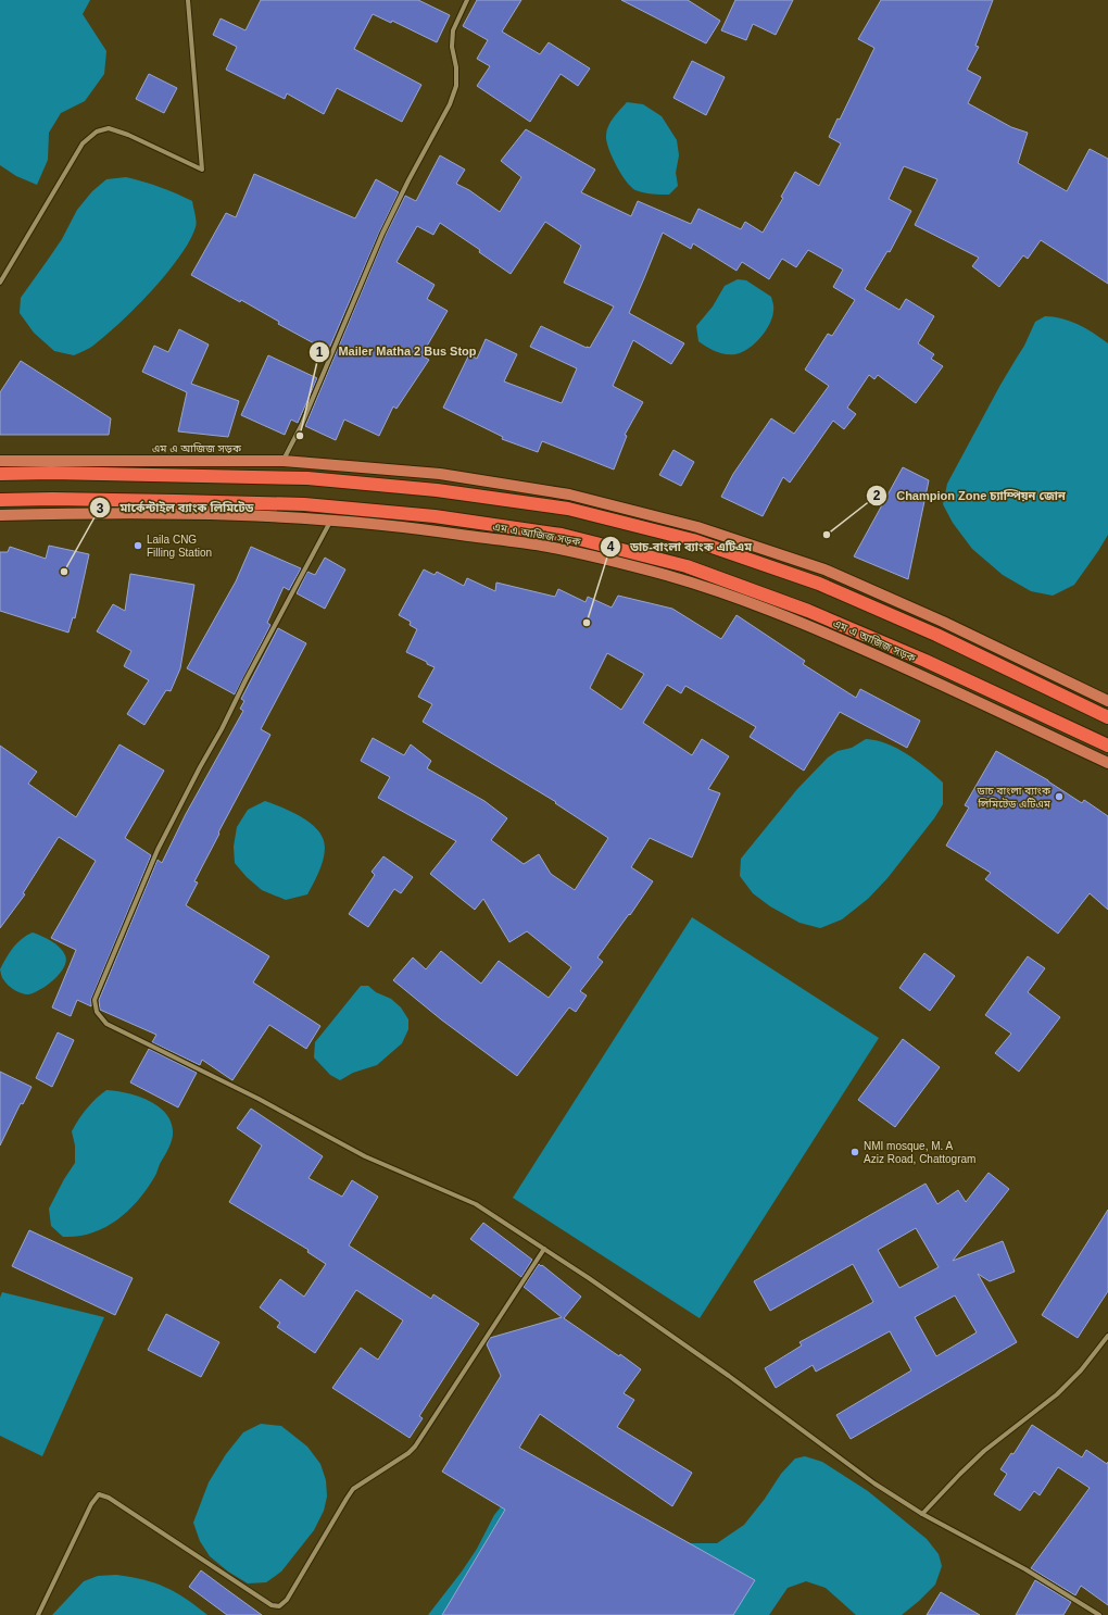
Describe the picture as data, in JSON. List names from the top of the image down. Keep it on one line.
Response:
{"streets":{"main road":["এম এ আজিজ সড়ক"]},"places":["Mailer Matha 2 Bus Stop","Champion Zone চ্যাম্পিয়ন জোন","Laila CNG Filling Station","মার্কেন্টাইল ব্যাংক লিমিটেড","ডাচ-বাংলা ব্যাংক এটিএম","ডাচ বাংলা ব্যাংক লিমিটেড এটিএম","NMI mosque, M. A Aziz Road, Chattogram"]}
